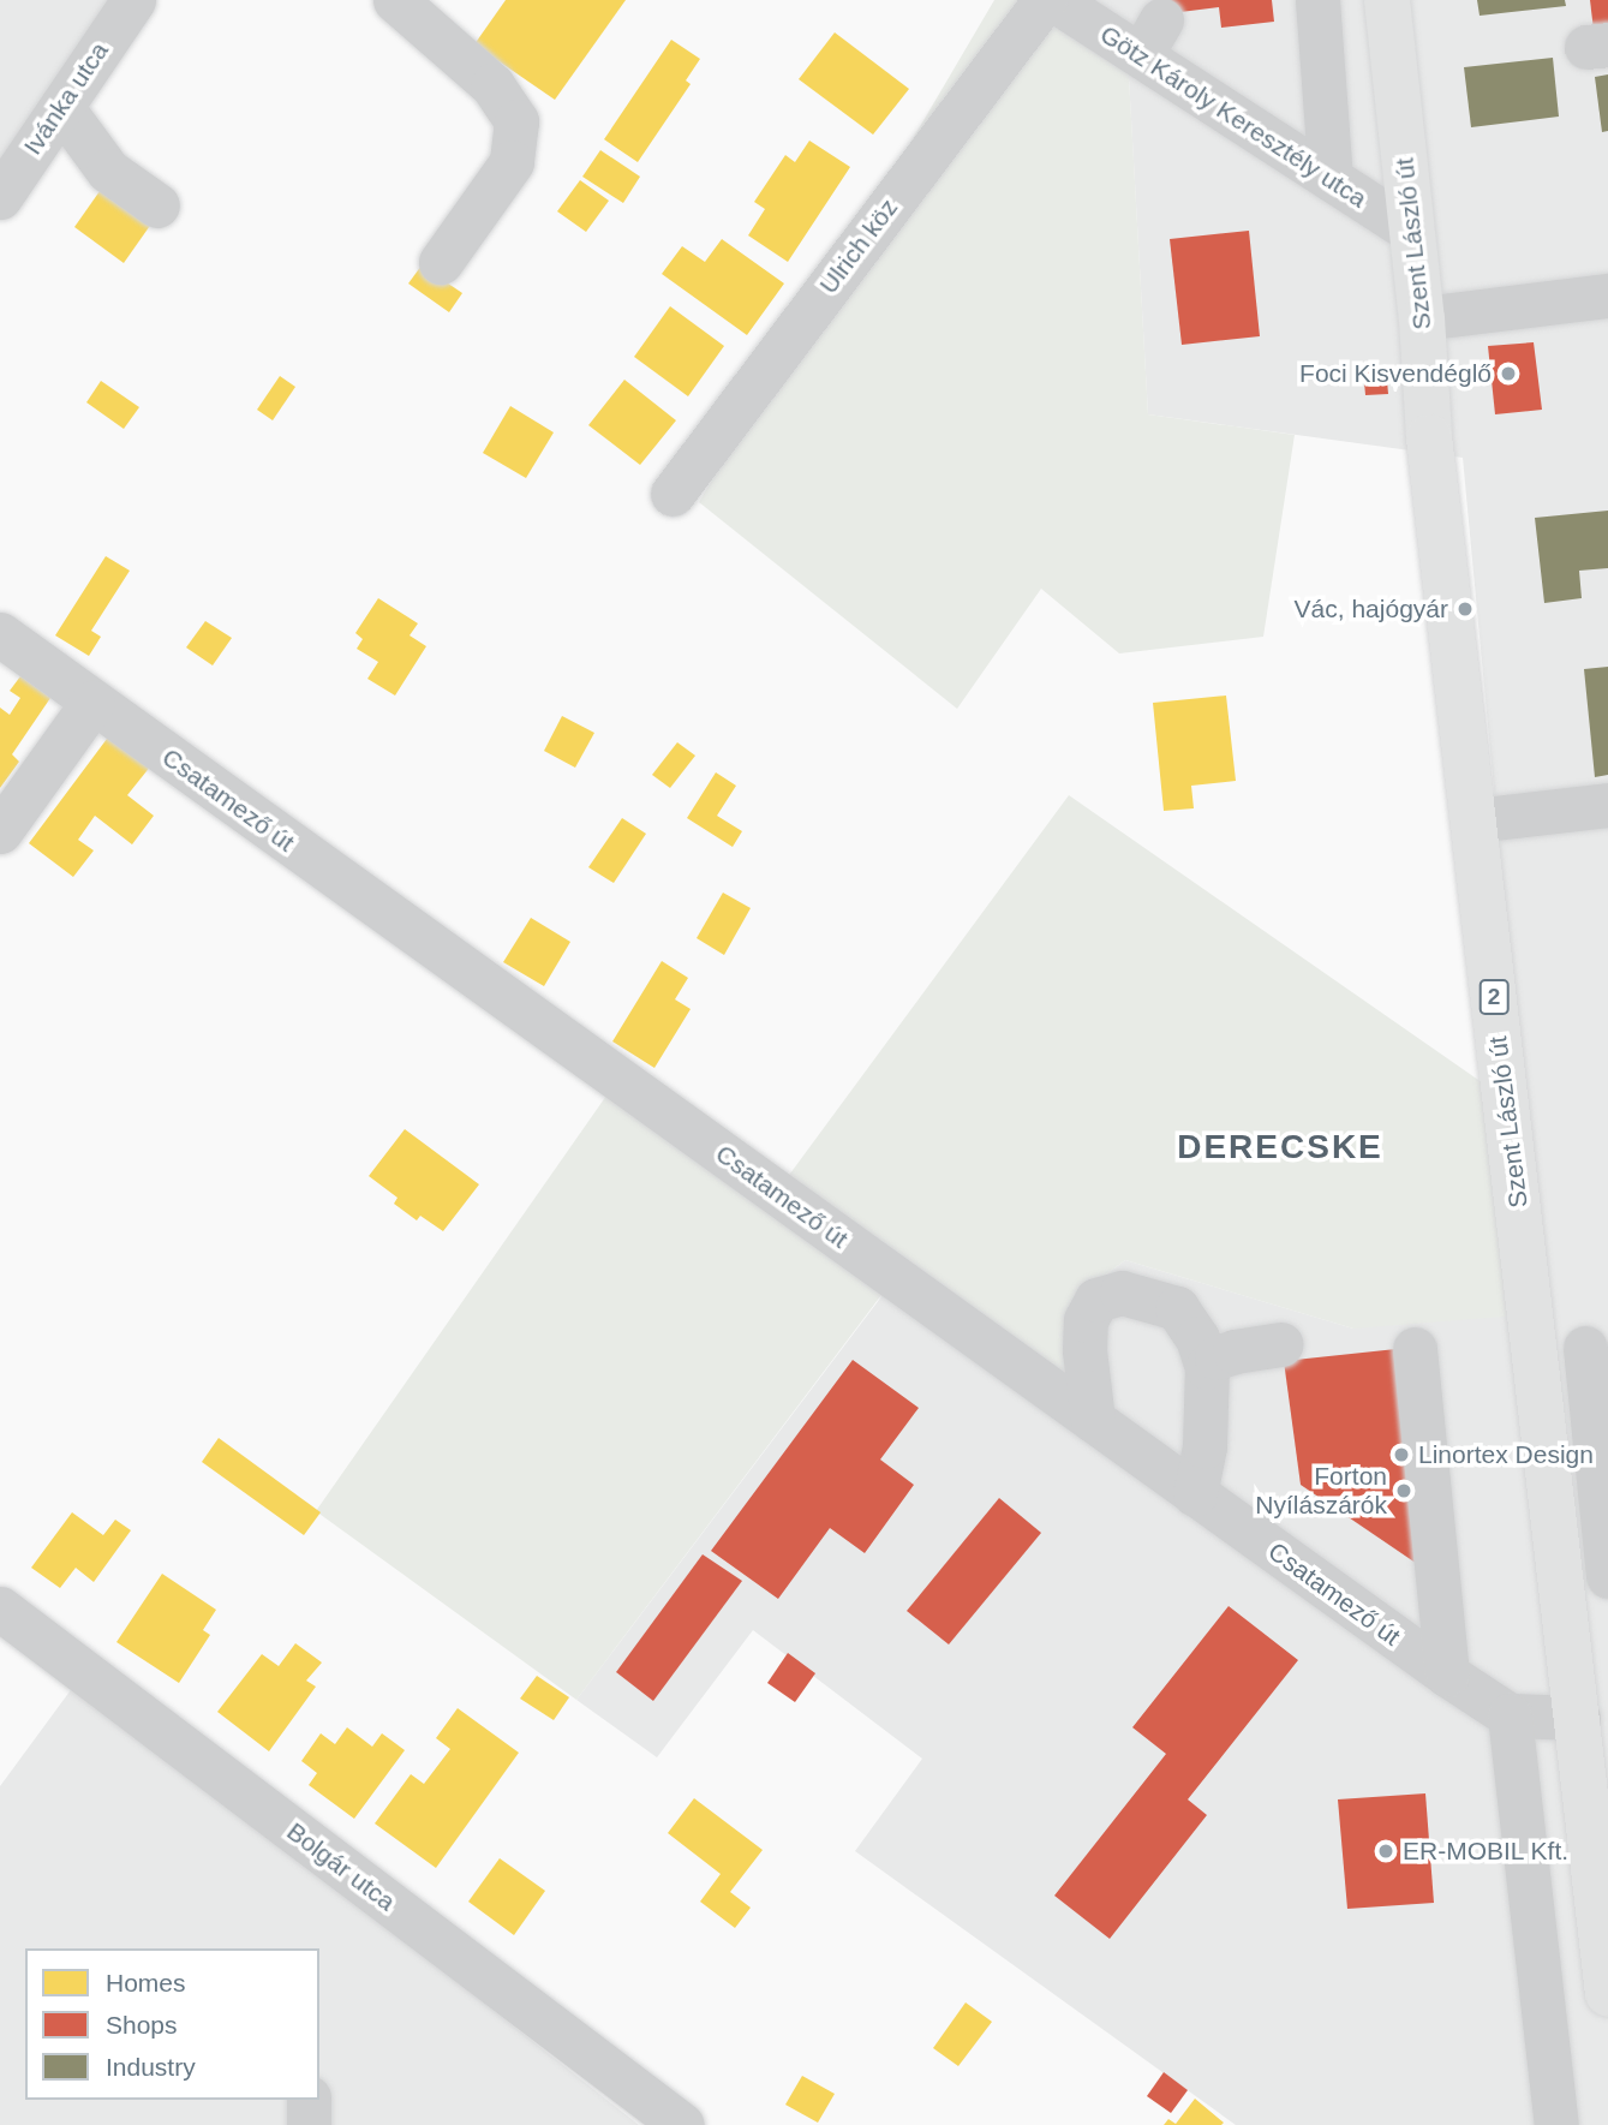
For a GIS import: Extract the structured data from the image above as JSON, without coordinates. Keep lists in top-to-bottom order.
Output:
{
  "streets": {
    "main road": ["Szent László út", "2"],
    "street": [
      "Ivánka utca",
      "Götz Károly Keresztély utca",
      "Ulrich köz",
      "Csatamező út",
      "Bolgár utca"
    ]
  },
  "crossings": [
    ["Götz Károly Keresztély utca", "Szent László út"]
  ],
  "districts": ["DERECSKE"],
  "places": [
    "Foci Kisvendéglő",
    "Vác, hajógyár",
    "Linortex Design",
    "Forton Nyílászárók",
    "ER-MOBIL Kft."
  ],
  "legend": ["Homes", "Shops", "Industry"]
}
